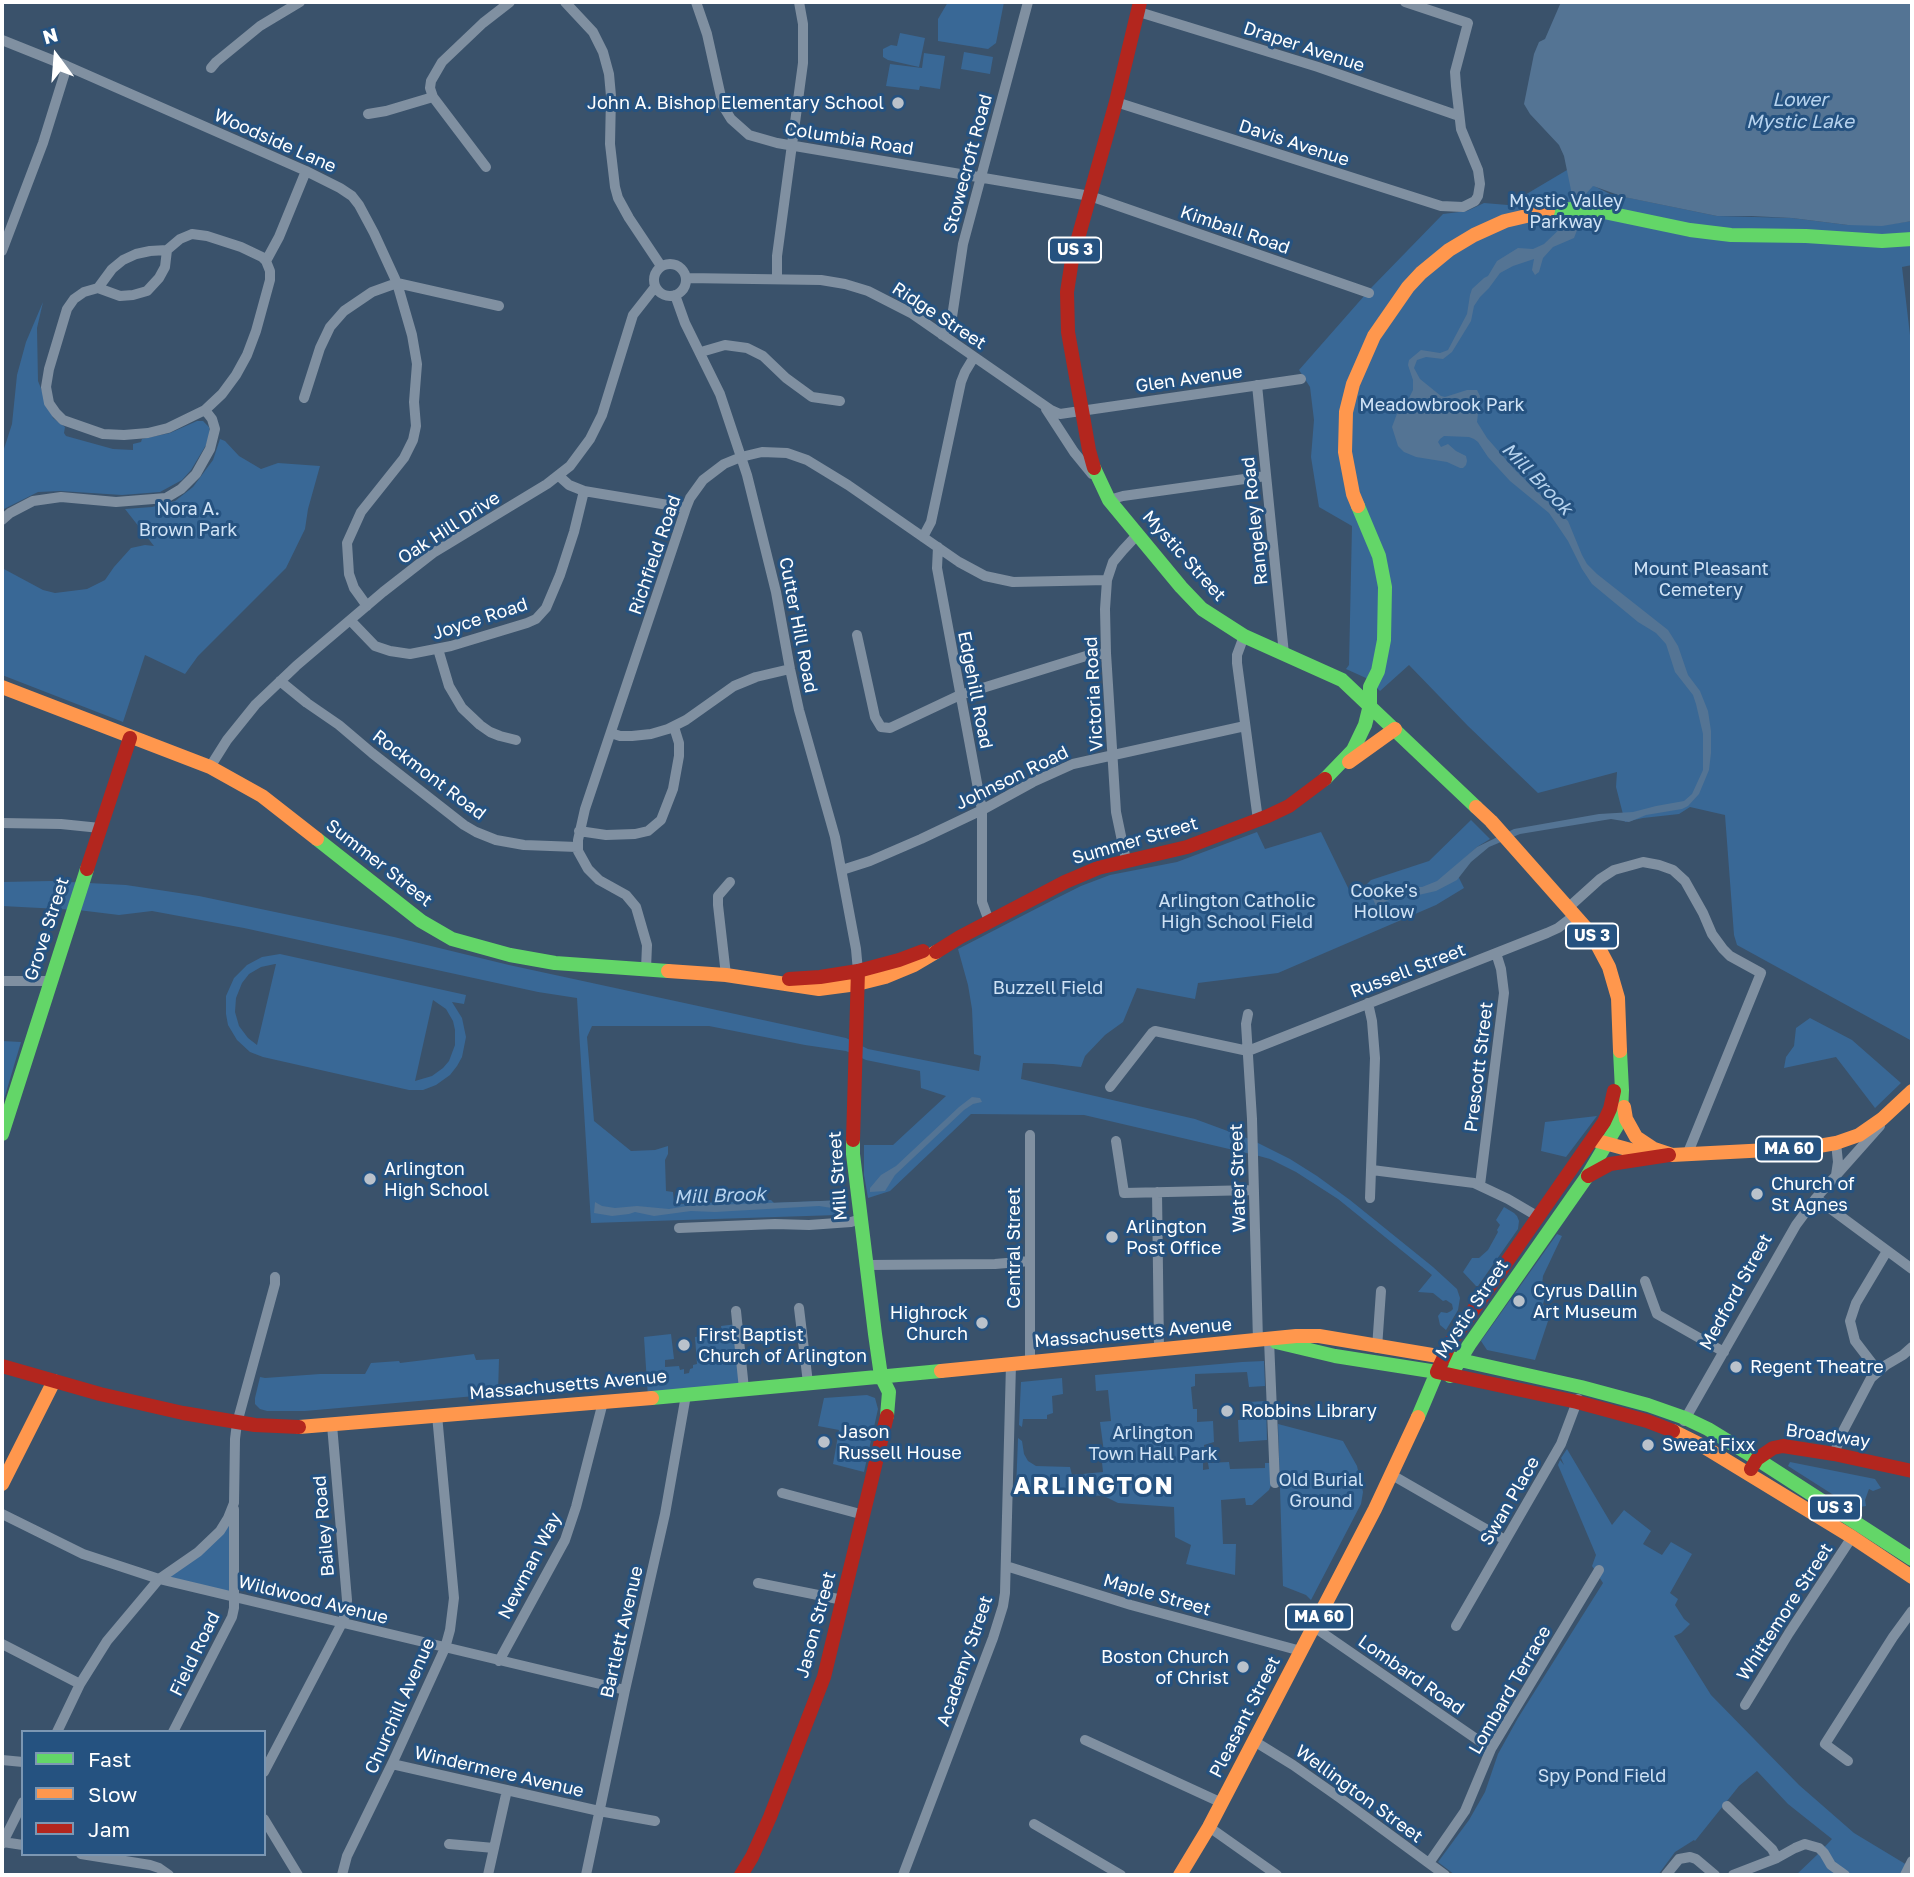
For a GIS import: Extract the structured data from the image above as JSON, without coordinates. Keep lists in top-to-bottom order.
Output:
{
  "streets": {
    "main road": [
      "US 3",
      "Mystic Street",
      "Summer Street",
      "Grove Street",
      "MA 60",
      "Mill Street",
      "Medford Street",
      "Massachusetts Avenue",
      "Broadway",
      "Jason Street",
      "Pleasant Street"
    ],
    "street": [
      "Draper Avenue",
      "Columbia Road",
      "Woodside Lane",
      "Davis Avenue",
      "Stowecroft Road",
      "Kimball Road",
      "Ridge Street",
      "Glen Avenue",
      "Rangeley Road",
      "Oak Hill Drive",
      "Richfield Road",
      "Joyce Road",
      "Cutter Hill Road",
      "Edgehill Road",
      "Victoria Road",
      "Rockmont Road",
      "Johnson Road",
      "Russell Street",
      "Prescott Street",
      "Water Street",
      "Central Street",
      "Swan Place",
      "Bailey Road",
      "Newman Way",
      "Maple Street",
      "Wildwood Avenue",
      "Whittemore Street",
      "Bartlett Avenue",
      "Field Road",
      "Academy Street",
      "Lombard Road",
      "Lombard Terrace",
      "Churchill Avenue",
      "Windermere Avenue",
      "Wellington Street"
    ]
  },
  "crossings": [
    ["Draper Avenue", "Davis Avenue"],
    ["Draper Avenue", "Mystic Street"],
    ["Columbia Road", "Stowecroft Road"],
    ["Columbia Road", "Kimball Road"],
    ["Columbia Road", "Mystic Street"],
    ["Woodside Lane", "Oak Hill Drive"],
    ["Davis Avenue", "Mystic Street"],
    ["Stowecroft Road", "Ridge Street"],
    ["Kimball Road", "Mystic Street"],
    ["Ridge Street", "Glen Avenue"],
    ["Ridge Street", "Oak Hill Drive"],
    ["Ridge Street", "Mystic Street"],
    ["Ridge Street", "Cutter Hill Road"],
    ["Glen Avenue", "Rangeley Road"],
    ["Glen Avenue", "Mystic Street"],
    ["Rangeley Road", "Mystic Street"],
    ["Oak Hill Drive", "Joyce Road"],
    ["Oak Hill Drive", "Cutter Hill Road"],
    ["Oak Hill Drive", "Rockmont Road"],
    ["Oak Hill Drive", "Summer Street"],
    ["Richfield Road", "Cutter Hill Road"],
    ["Richfield Road", "Edgehill Road"],
    ["Richfield Road", "Victoria Road"],
    ["Richfield Road", "Rockmont Road"],
    ["Mystic Street", "Victoria Road"],
    ["Mystic Street", "Summer Street"],
    ["Mystic Street", "Russell Street"],
    ["Mystic Street", "MA 60"],
    ["Mystic Street", "Massachusetts Avenue"],
    ["Mystic Street", "Pleasant Street"],
    ["Cutter Hill Road", "Johnson Road"],
    ["Cutter Hill Road", "Summer Street"],
    ["Cutter Hill Road", "Mill Street"],
    ["Edgehill Road", "Johnson Road"],
    ["Edgehill Road", "Summer Street"],
    ["Victoria Road", "Johnson Road"],
    ["Victoria Road", "Summer Street"],
    ["Summer Street", "Grove Street"],
    ["Summer Street", "Mill Street"],
    ["Russell Street", "Prescott Street"],
    ["Russell Street", "MA 60"],
    ["Russell Street", "Water Street"],
    ["MA 60", "Medford Street"],
    ["Mill Street", "Massachusetts Avenue"],
    ["Mill Street", "Jason Street"],
    ["Water Street", "Massachusetts Avenue"],
    ["Central Street", "Massachusetts Avenue"],
    ["Medford Street", "Massachusetts Avenue"],
    ["Massachusetts Avenue", "Broadway"],
    ["Massachusetts Avenue", "Swan Place"],
    ["Massachusetts Avenue", "Bailey Road"],
    ["Massachusetts Avenue", "Newman Way"],
    ["Massachusetts Avenue", "Whittemore Street"],
    ["Massachusetts Avenue", "Jason Street"],
    ["Massachusetts Avenue", "Bartlett Avenue"],
    ["Massachusetts Avenue", "Field Road"],
    ["Massachusetts Avenue", "Academy Street"],
    ["Massachusetts Avenue", "Churchill Avenue"],
    ["Massachusetts Avenue", "Pleasant Street"],
    ["Bailey Road", "Wildwood Avenue"],
    ["Newman Way", "Wildwood Avenue"],
    ["Maple Street", "Academy Street"],
    ["Maple Street", "Pleasant Street"],
    ["Wildwood Avenue", "Bartlett Avenue"],
    ["Wildwood Avenue", "Field Road"],
    ["Wildwood Avenue", "Churchill Avenue"],
    ["Bartlett Avenue", "Windermere Avenue"],
    ["Lombard Road", "Lombard Terrace"],
    ["Lombard Road", "Pleasant Street"],
    ["Lombard Terrace", "Wellington Street"],
    ["Churchill Avenue", "Windermere Avenue"],
    ["Pleasant Street", "Wellington Street"]
  ],
  "districts": ["ARLINGTON"],
  "water": ["Lower Mystic Lake", "Mill Brook"],
  "parks": [
    "Mystic Valley Parkway",
    "Meadowbrook Park",
    "Nora A. Brown Park",
    "Mount Pleasant Cemetery",
    "Cooke's Hollow",
    "Arlington Catholic High School Field",
    "Buzzell Field",
    "Arlington Town Hall Park",
    "Old Burial Ground",
    "Spy Pond Field"
  ],
  "places": [
    "John A. Bishop Elementary School",
    "Arlington High School",
    "Church of St Agnes",
    "Arlington Post Office",
    "Cyrus Dallin Art Museum",
    "Highrock Church",
    "First Baptist Church of Arlington",
    "Regent Theatre",
    "Robbins Library",
    "Jason Russell House",
    "Sweat Fixx",
    "Boston Church of Christ"
  ],
  "legend": ["Fast", "Slow", "Jam"],
  "north": "top"
}
